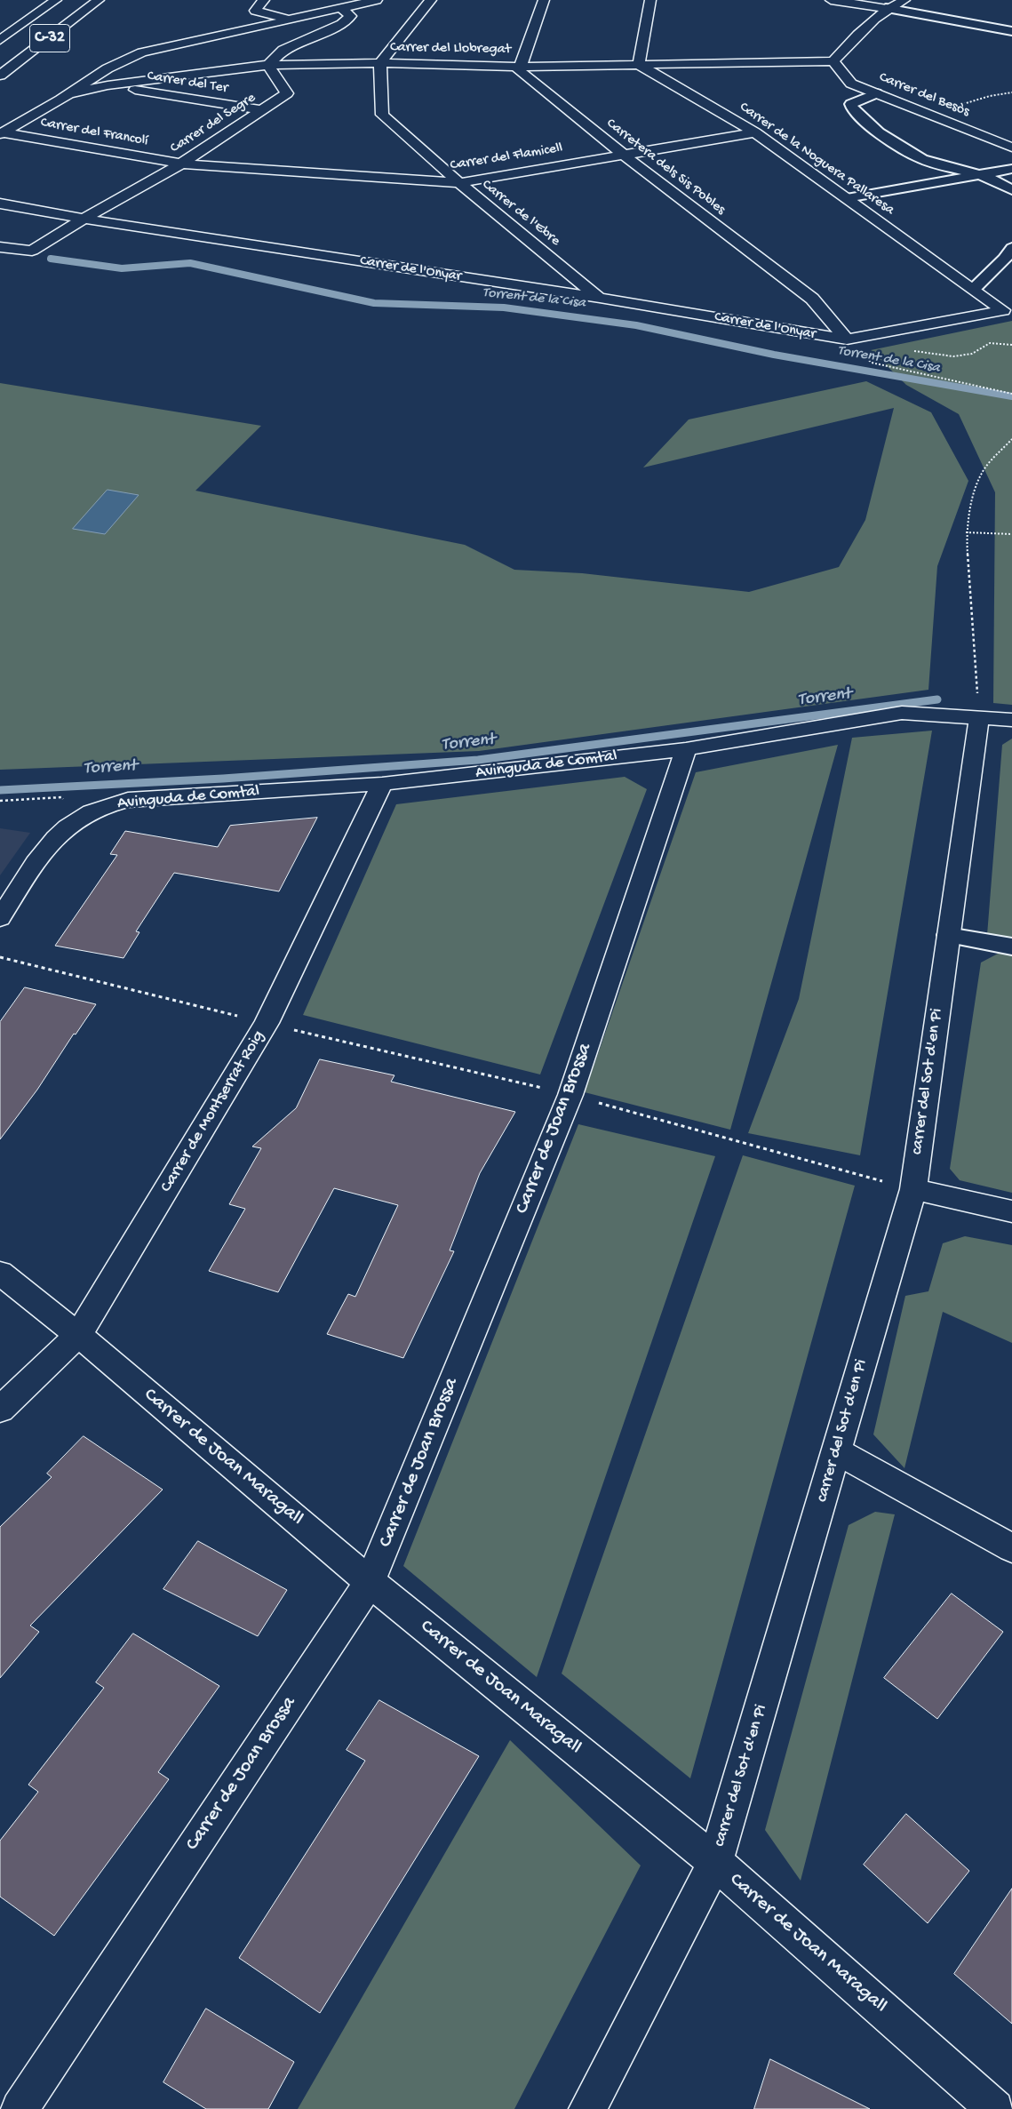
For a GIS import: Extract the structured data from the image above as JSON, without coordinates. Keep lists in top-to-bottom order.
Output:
{
  "streets": {
    "main road": [
      "C-32",
      "Carrer del Llobregat",
      "Carrer del Ter",
      "Carrer del Besòs",
      "Carrer del Segre",
      "Carrer del Francolí",
      "Carrer del Flamicell",
      "Carrer de la Noguera Pallaresa",
      "Carretera dels Sis Pobles",
      "Carrer de l'Ebre",
      "Carrer de l'Onyar",
      "Avinguda de Comtal",
      "carrer del Sot d'en Pi",
      "Carrer de Montserrat Roig",
      "Carrer de Joan Brossa",
      "Carrer de Joan Maragall"
    ]
  },
  "crossings": [
    ["Carrer del Llobregat", "Carrer del Ter"],
    ["Carrer del Llobregat", "Carrer del Besòs"],
    ["Carrer del Llobregat", "Carrer del Segre"],
    ["Carrer del Llobregat", "Carrer de la Noguera Pallaresa"],
    ["Carrer del Llobregat", "Carretera dels Sis Pobles"],
    ["Carrer del Llobregat", "Carrer de l'Ebre"],
    ["Carrer del Ter", "Carrer del Segre"],
    ["Carrer del Segre", "Carrer del Francolí"],
    ["Carrer del Segre", "Carrer del Flamicell"],
    ["Carrer del Segre", "Carrer de l'Onyar"],
    ["Carrer del Francolí", "Carrer del Flamicell"],
    ["Carrer del Flamicell", "Carrer de la Noguera Pallaresa"],
    ["Carrer del Flamicell", "Carretera dels Sis Pobles"],
    ["Carrer del Flamicell", "Carrer de l'Ebre"],
    ["Carrer de la Noguera Pallaresa", "Carrer de l'Onyar"],
    ["Carretera dels Sis Pobles", "Carrer de l'Onyar"],
    ["Carrer de l'Ebre", "Carrer de l'Onyar"],
    ["Avinguda de Comtal", "carrer del Sot d'en Pi"],
    ["Avinguda de Comtal", "Carrer de Montserrat Roig"],
    ["Avinguda de Comtal", "Carrer de Joan Brossa"],
    ["carrer del Sot d'en Pi", "Carrer de Joan Maragall"],
    ["Carrer de Montserrat Roig", "Carrer de Joan Maragall"],
    ["Carrer de Joan Brossa", "Carrer de Joan Maragall"]
  ],
  "water": ["Torrent de la Cisa", "Torrent"]
}
